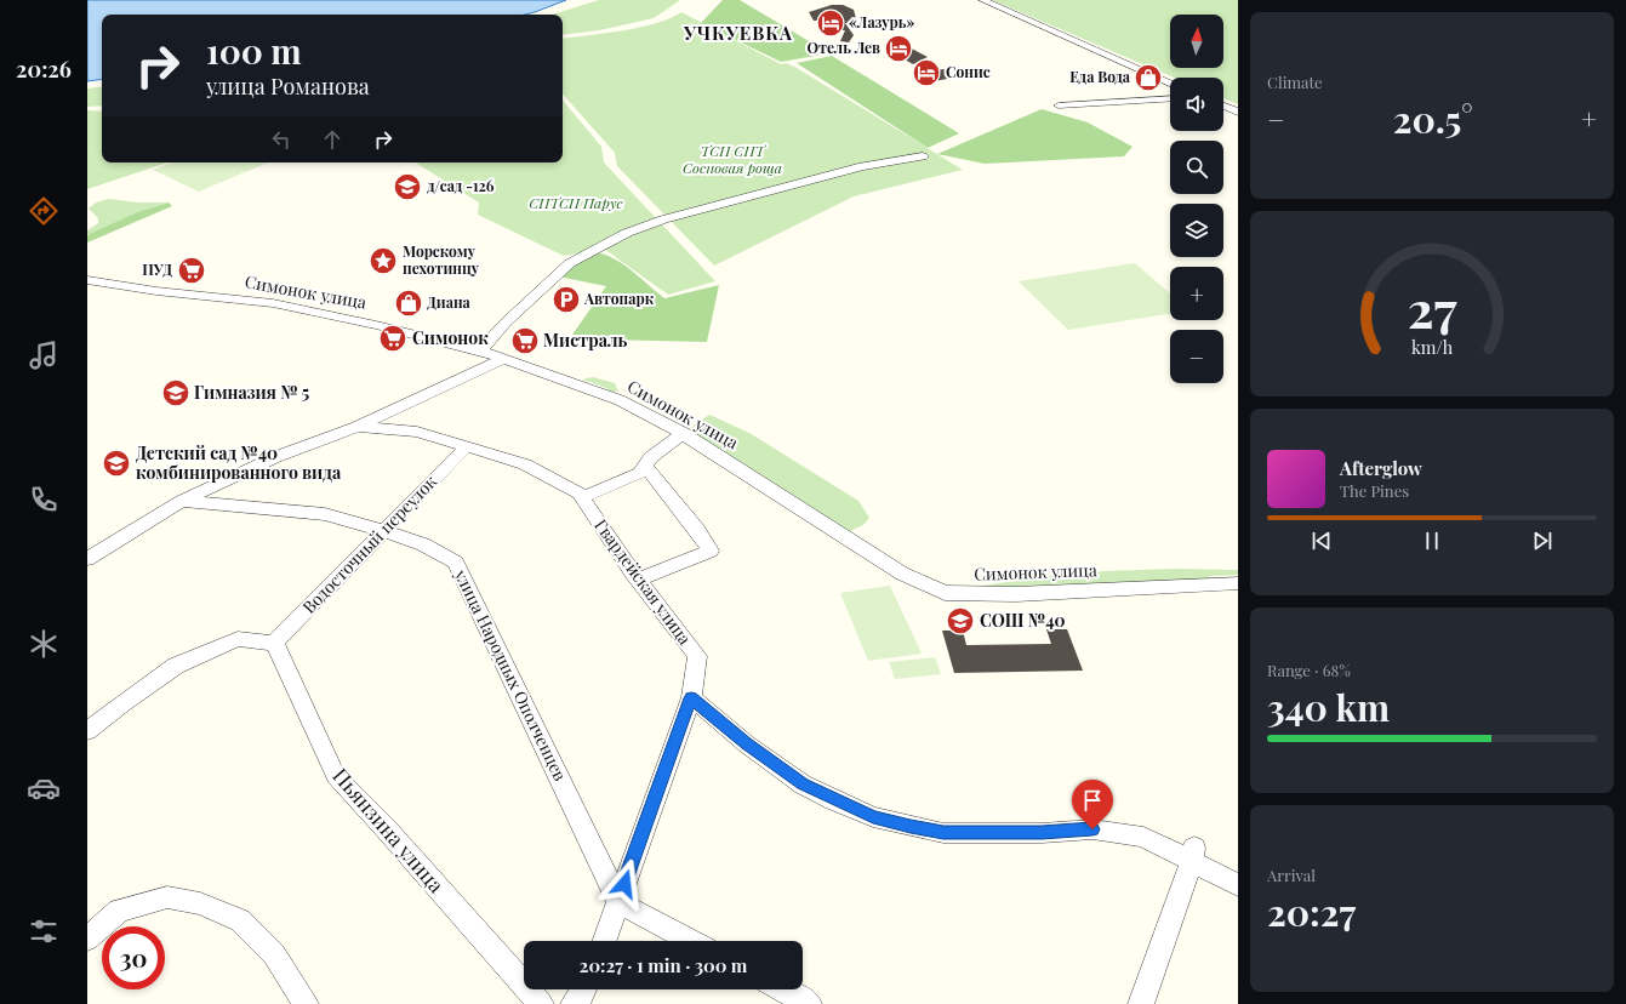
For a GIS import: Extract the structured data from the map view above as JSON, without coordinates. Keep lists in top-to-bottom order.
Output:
{
  "streets": {
    "street": [
      "Симонок улица",
      "Водосточный переулок",
      "Гвардейская улица",
      "улица Народных Ополченцев",
      "Пьянзина улица"
    ]
  },
  "crossings": [
    ["Водосточный переулок", "Гвардейская улица"],
    ["Водосточный переулок", "улица Народных Ополченцев"],
    ["Водосточный переулок", "Пьянзина улица"],
    ["Гвардейская улица", "улица Народных Ополченцев"]
  ],
  "districts": ["УЧКУЕВКА"],
  "parks": ["ТСН СНТ Сосновая роща", "СНТСН Парус"],
  "places": {
    "hotel": ["«Лазурь»", "Отель Лев", "Сонис"],
    "shop": ["Еда Вода", "Диана"],
    "school or university": [
      "д/сад -126",
      "Гимназия № 5",
      "Детский сад №40 комбинированного вида",
      "СОШ №40"
    ],
    "place": ["Морскому пехотинцу"],
    "supermarket": ["ПУД", "Симонок", "Мистраль"],
    "parking": ["Автопарк"]
  },
  "north": "top",
  "page": {
    "tabs": "20:26",
    "tile": [
      "Climate",
      ["Range · 68%", "340 km"],
      ["Arrival", "20:27"]
    ],
    "map_buttons": ["+", "−"],
    "turn": ["100 m", "улица Романова"],
    "heat": ["−", "20.5°", "+"],
    "song": ["Afterglow", "The Pines"],
    "limit": "30",
    "trip": "20:27 · 1 min · 300 m",
    "gauge": ["27", "km/h"]
  }
}
